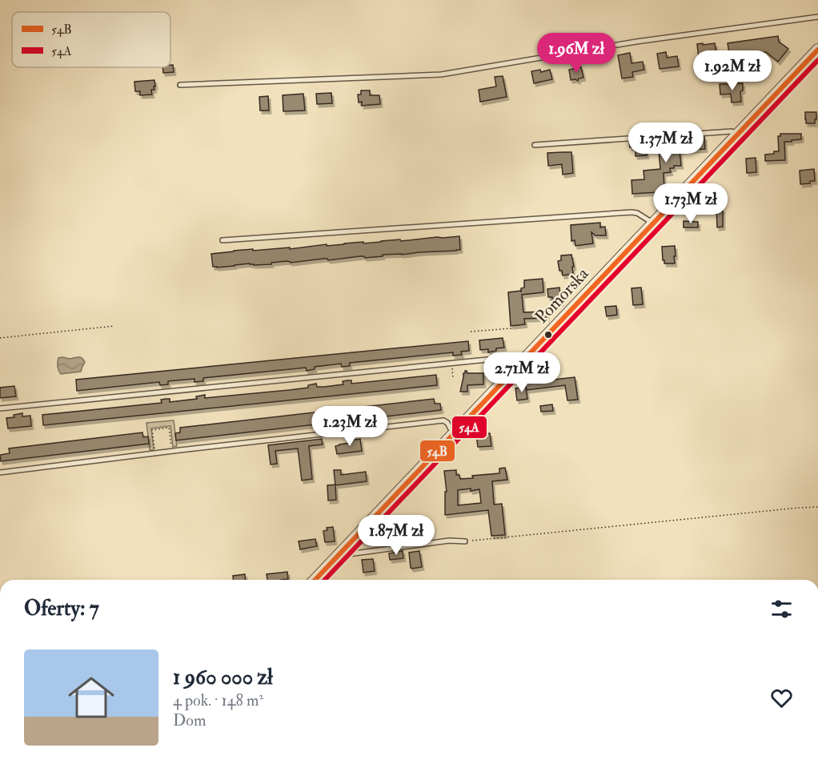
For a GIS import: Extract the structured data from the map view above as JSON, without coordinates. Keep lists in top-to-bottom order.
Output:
{
  "streets": {
    "street": ["Pomorska"]
  },
  "lines": ["transit line 54B", "transit line 54A"],
  "legend": ["54B", "54A"],
  "page": {
    "price": [
      "1.96M zł",
      "1.92M zł",
      "1.37M zł",
      "1.73M zł",
      "2.71M zł",
      "1.23M zł",
      "1.87M zł"
    ],
    "heading": "Oferty: 7",
    "list": [
      {
        "name": "1 960 000 zł",
        "note": "4 pok. · 148 m² · Dom"
      }
    ]
  }
}
